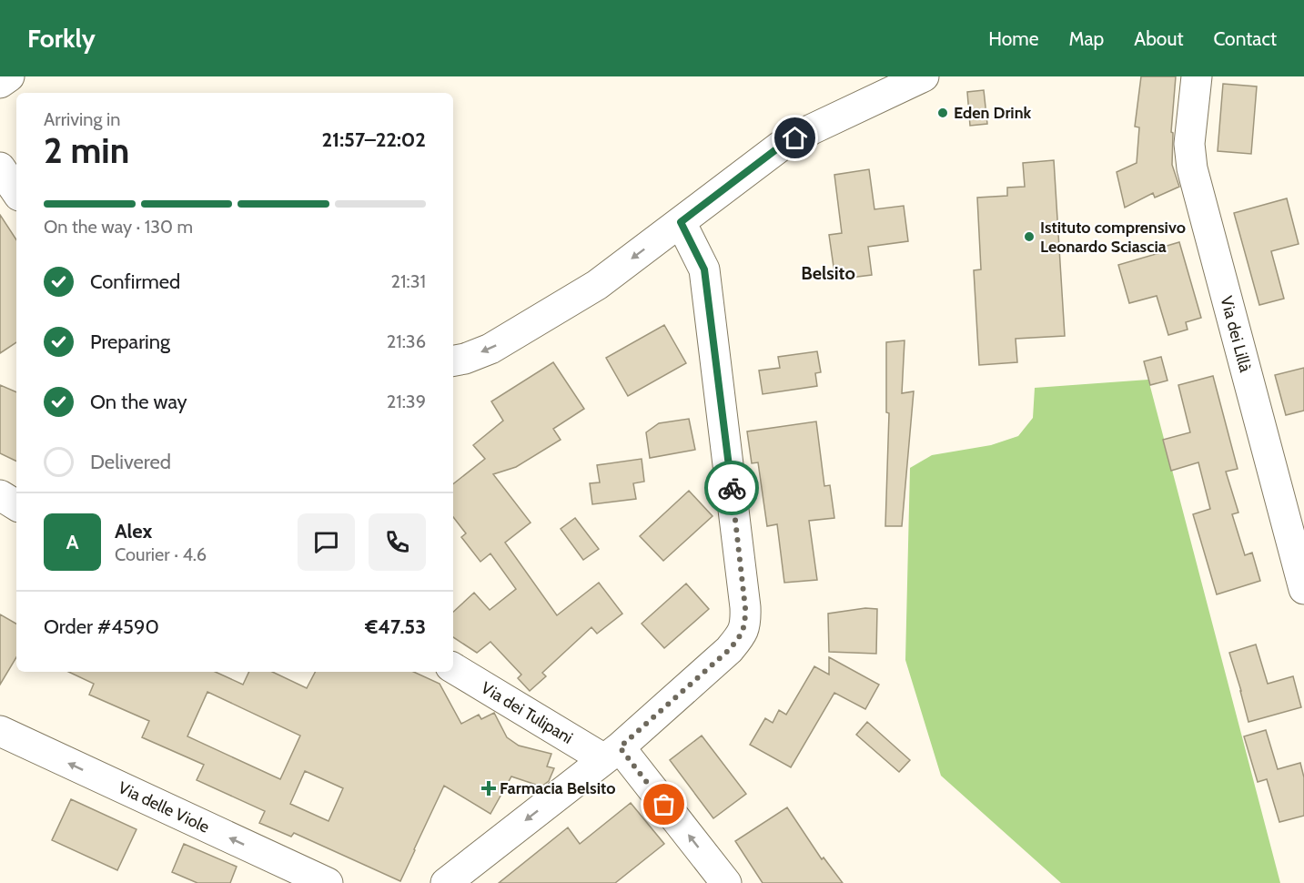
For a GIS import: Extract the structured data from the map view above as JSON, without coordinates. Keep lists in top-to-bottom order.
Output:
{
  "streets": {
    "street": ["Via dei Lillà", "Via dei Tulipani", "Via delle Viole"]
  },
  "one_way": ["Via dei Tulipani", "Via delle Viole"],
  "districts": ["Belsito"],
  "places": {
    "other": ["Eden Drink", "Istituto comprensivo Leonardo Sciascia"],
    "health": ["Farmacia Belsito"]
  },
  "page": {
    "header": "Forkly",
    "nav": [
      "Home",
      "Map",
      "About",
      "Contact"
    ],
    "heading": ["2 min", "Arriving in", "21:57–22:02"],
    "panel": [
      "Alex",
      "Courier · 4.6",
      "Order #4590",
      "€47.53"
    ],
    "bar": "On the way · 130 m",
    "list": [
      ["Confirmed", "21:31"],
      ["Preparing", "21:36"],
      ["On the way", "21:39"],
      "Delivered"
    ],
    "round": "A"
  }
}
